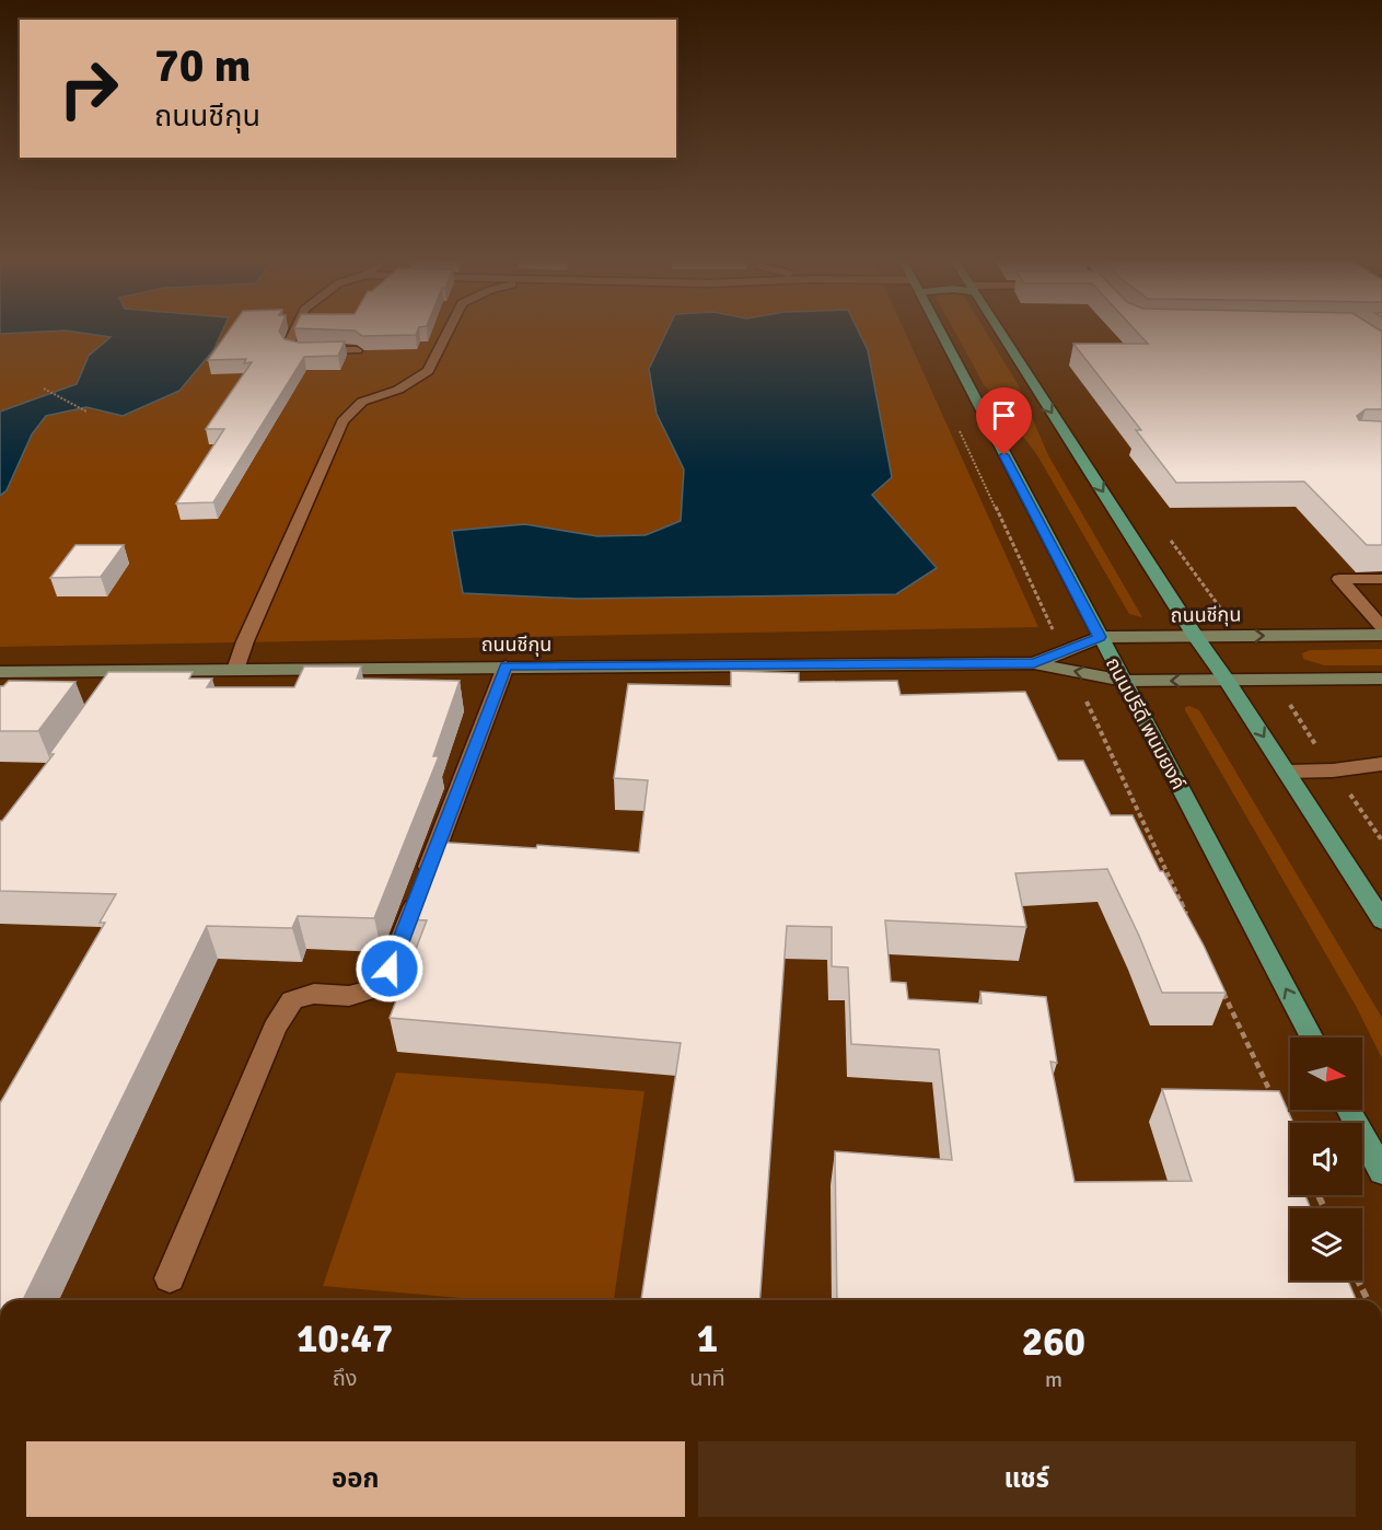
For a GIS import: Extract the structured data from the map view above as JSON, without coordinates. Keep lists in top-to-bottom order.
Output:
{
  "streets": {
    "main road": ["ถนนชีกุน", "ถนนปรีดี พนมยงค์"]
  },
  "crossings": [
    ["ถนนชีกุน", "ถนนปรีดี พนมยงค์"]
  ],
  "north": "right",
  "page": {
    "turn": ["70 m", "ถนนชีกุน"],
    "eta": [
      "10:47",
      "ถึง",
      "1",
      "นาที",
      "260",
      "m"
    ],
    "buttons": ["ออก", "แชร์"]
  }
}
